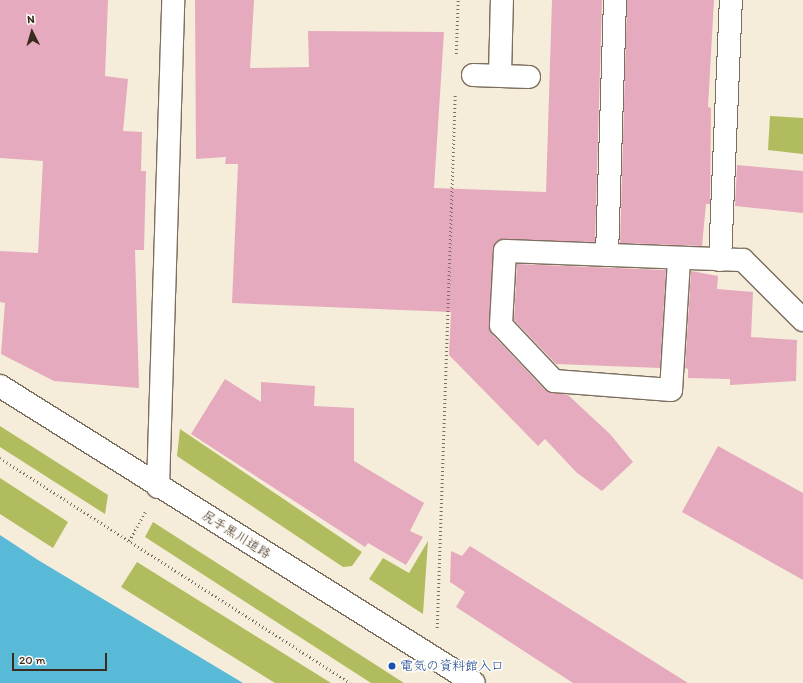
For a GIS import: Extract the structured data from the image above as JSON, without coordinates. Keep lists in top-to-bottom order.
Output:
{
  "streets": {
    "street": ["尻手黒川道路"]
  },
  "places": ["電気の資料館入口"],
  "scale_bar": "20 m",
  "north": "top"
}
